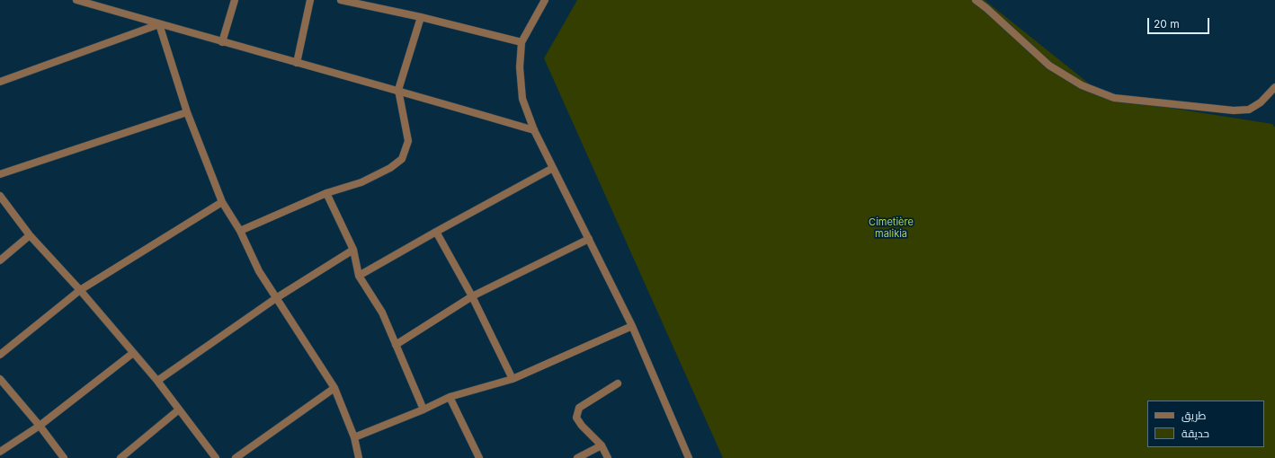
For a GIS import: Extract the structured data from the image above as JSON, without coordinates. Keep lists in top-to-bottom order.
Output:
{
  "parks": ["Cimetière malikia"],
  "legend": ["طريق", "حديقة"],
  "scale_bar": "20 m"
}
